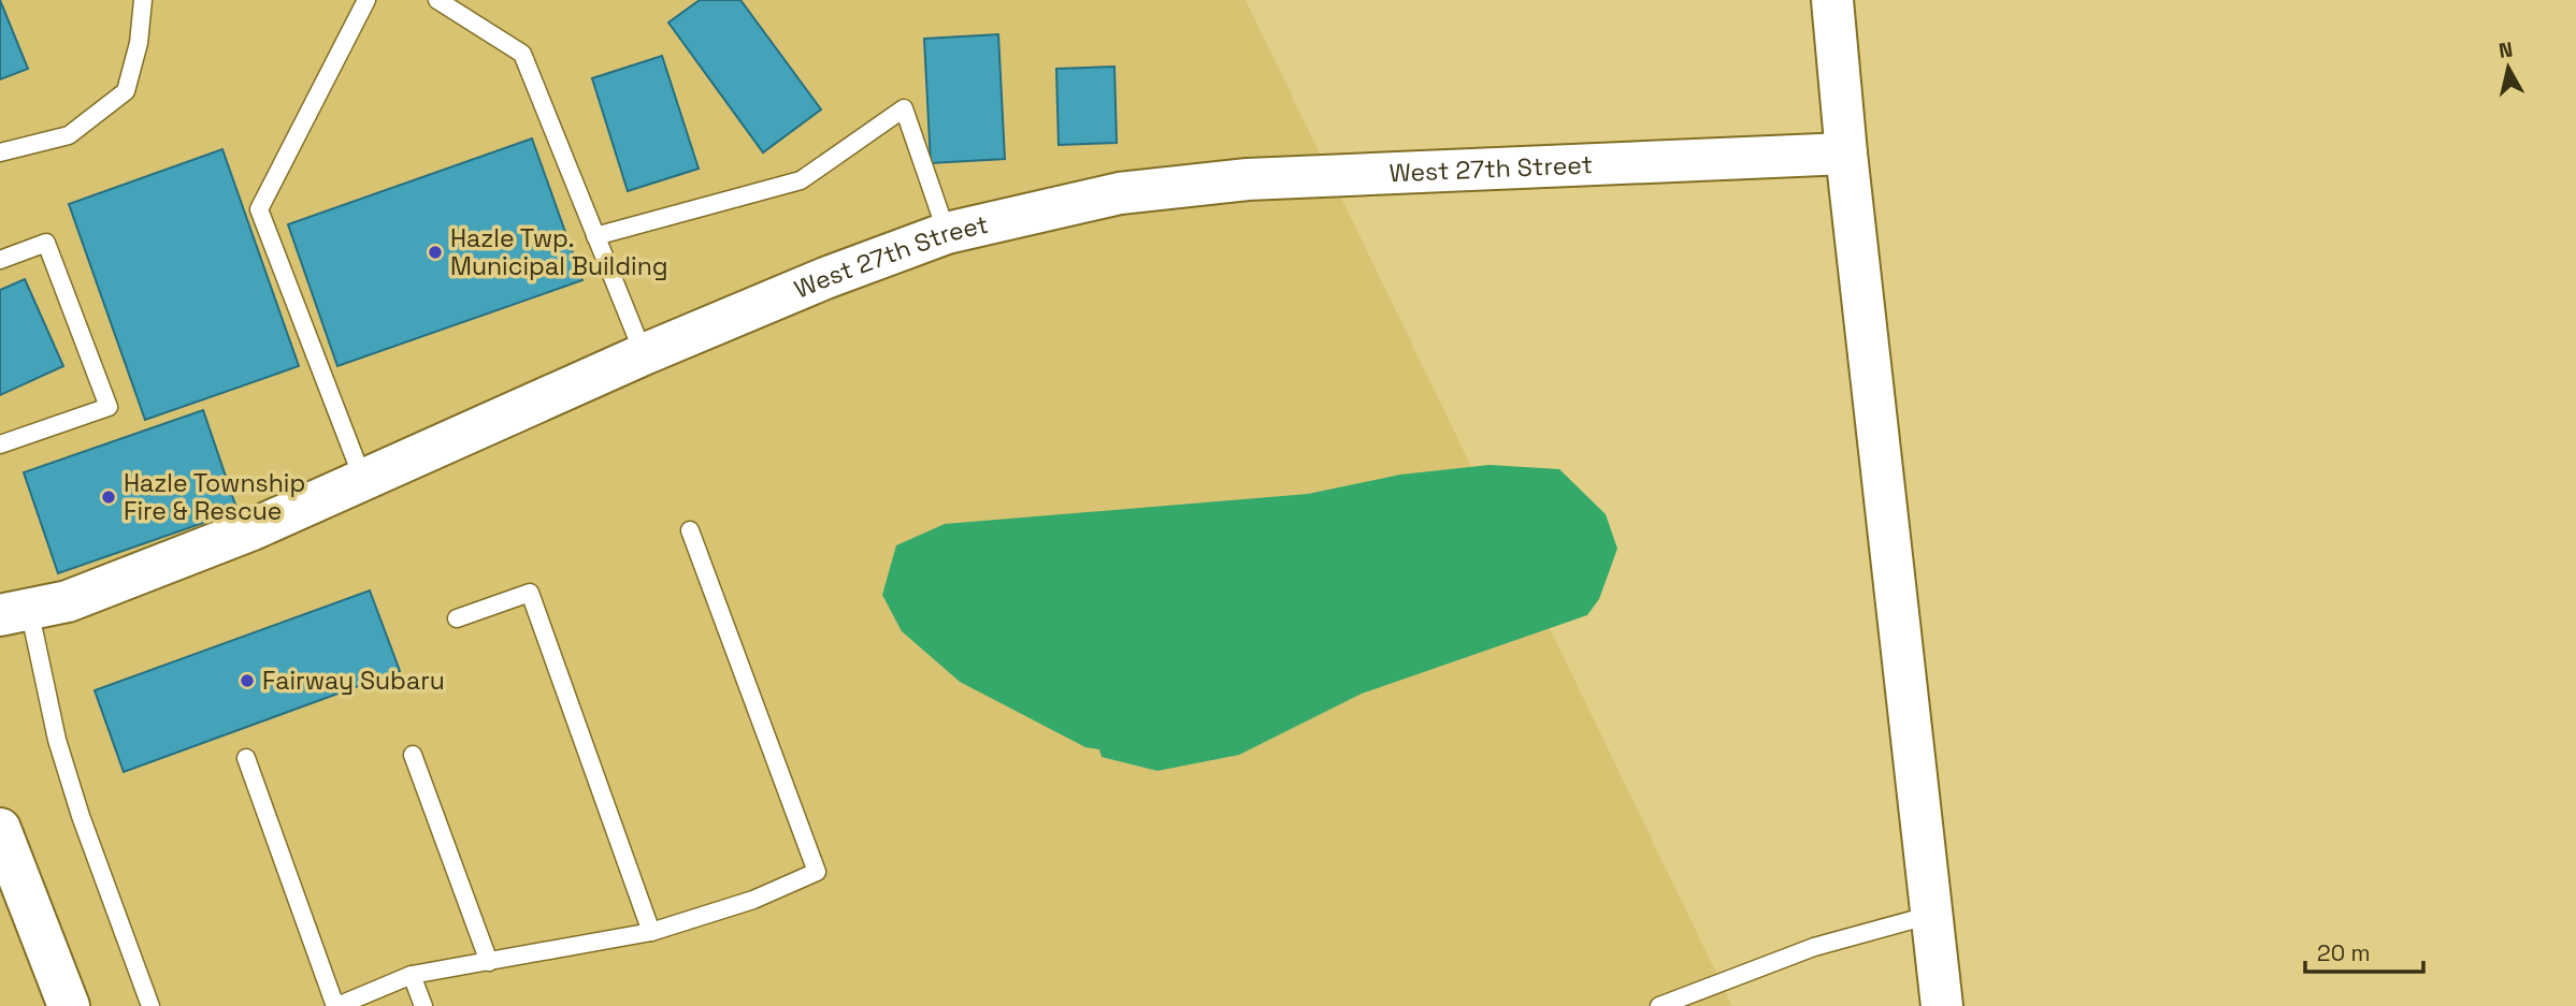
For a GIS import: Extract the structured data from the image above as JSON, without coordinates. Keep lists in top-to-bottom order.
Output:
{
  "streets": {
    "street": ["West 27th Street"]
  },
  "places": ["Hazle Twp. Municipal Building", "Hazle Township Fire & Rescue", "Fairway Subaru"],
  "scale_bar": "20 m",
  "north": "top"
}
